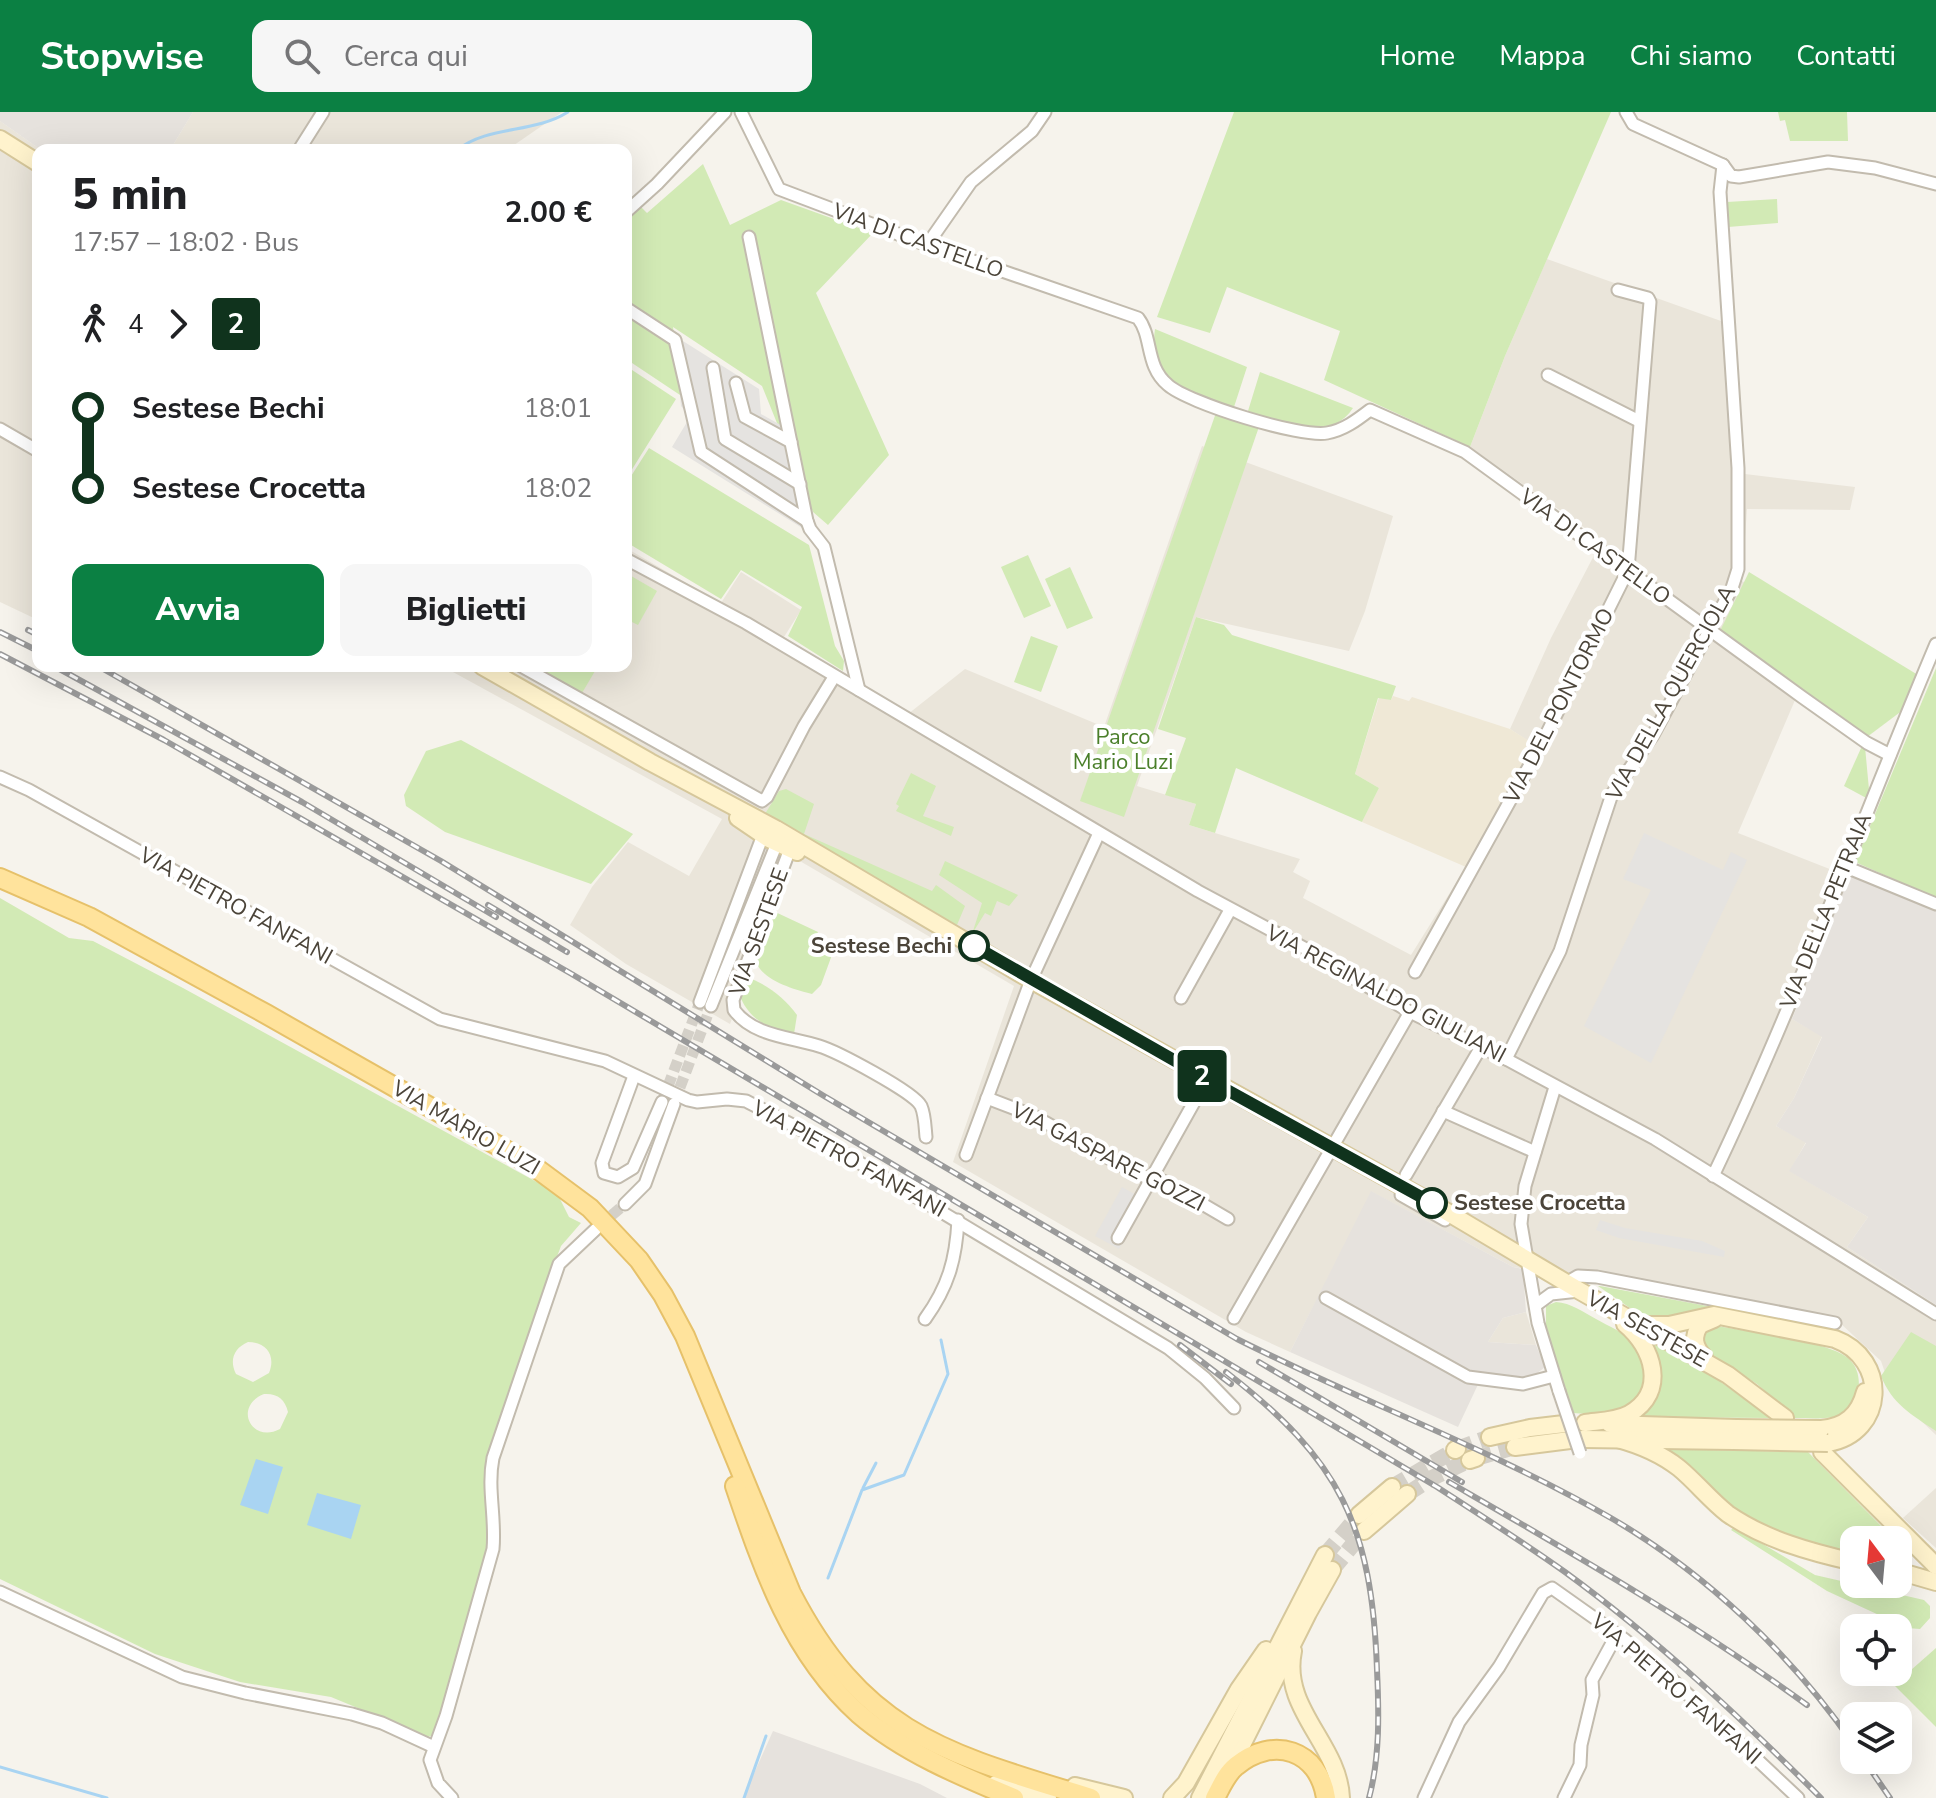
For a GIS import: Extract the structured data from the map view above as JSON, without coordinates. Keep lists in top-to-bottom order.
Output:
{
  "streets": {
    "main road": ["VIA SESTESE", "VIA MARIO LUZI"],
    "street": [
      "VIA DI CASTELLO",
      "VIA DELLA QUERCIOLA",
      "VIA DEL PONTORMO",
      "VIA PIETRO FANFANI",
      "VIA DELLA PETRAIA",
      "VIA REGINALDO GIULIANI",
      "VIA GASPARE GOZZI"
    ]
  },
  "crossings": [
    ["VIA DI CASTELLO", "VIA DELLA QUERCIOLA"],
    ["VIA DI CASTELLO", "VIA DEL PONTORMO"],
    ["VIA DI CASTELLO", "VIA DELLA PETRAIA"],
    ["VIA DELLA QUERCIOLA", "VIA REGINALDO GIULIANI"],
    ["VIA DELLA PETRAIA", "VIA REGINALDO GIULIANI"]
  ],
  "parks": ["Parco Mario Luzi"],
  "places": ["Sestese Bechi", "Sestese Crocetta"],
  "lines": ["bus line 2"],
  "north": "top",
  "page": {
    "header": "Stopwise",
    "search": "Cerca qui",
    "nav": [
      "Home",
      "Mappa",
      "Chi siamo",
      "Contatti"
    ],
    "on_map": "2",
    "heading": ["5 min", "17:57 – 18:02 · Bus", "2.00 €"],
    "legs": ["4", "2"],
    "list": [
      {
        "name": "Sestese Bechi",
        "value": "18:01"
      },
      {
        "name": "Sestese Crocetta",
        "value": "18:02"
      }
    ],
    "buttons": ["Avvia", "Biglietti"]
  }
}
